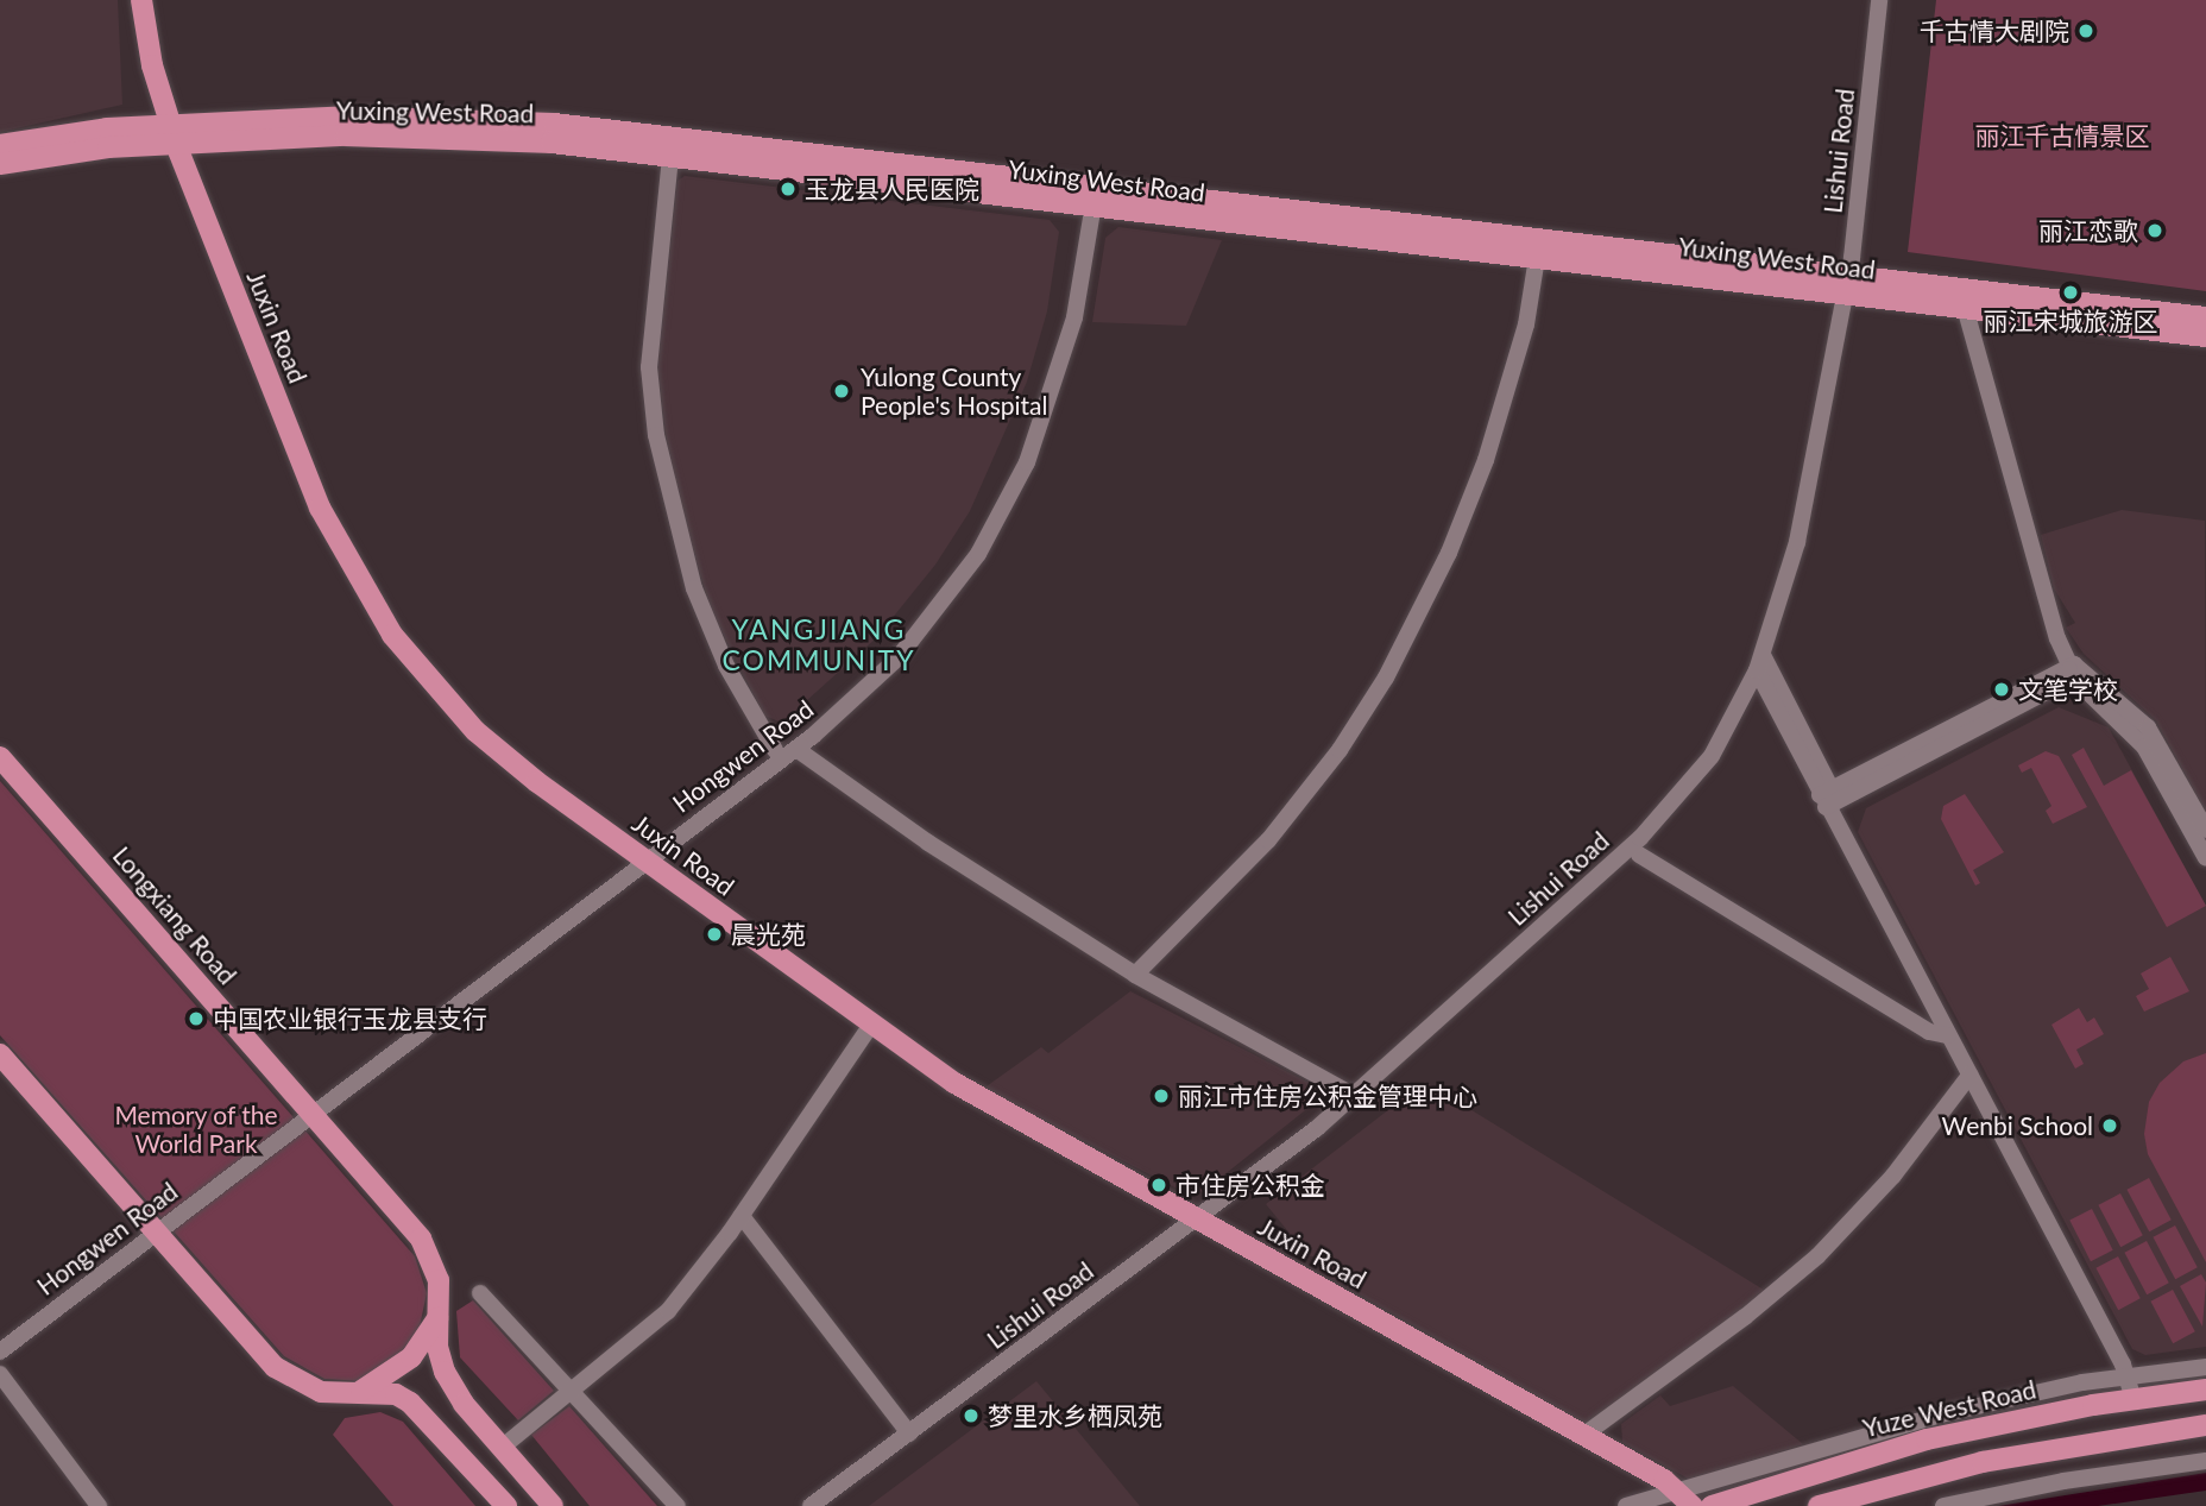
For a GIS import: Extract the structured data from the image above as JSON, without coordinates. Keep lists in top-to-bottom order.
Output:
{
  "streets": {
    "main road": [
      "Yuxing West Road",
      "Juxin Road",
      "Longxiang Road",
      "Yuze West Road"
    ],
    "street": ["Lishui Road", "Hongwen Road"]
  },
  "crossings": [
    ["Yuxing West Road", "Lishui Road"],
    ["Yuxing West Road", "Juxin Road"],
    ["Yuxing West Road", "Hongwen Road"],
    ["Lishui Road", "Juxin Road"],
    ["Juxin Road", "Hongwen Road"],
    ["Hongwen Road", "Longxiang Road"]
  ],
  "districts": ["YANGJIANG COMMUNITY"],
  "parks": ["丽江千古情景区", "Memory of the World Park"],
  "places": [
    "千古情大剧院",
    "玉龙县人民医院",
    "丽江恋歌",
    "丽江宋城旅游区",
    "Yulong County People's Hospital",
    "文笔学校",
    "晨光苑",
    "中国农业银行玉龙县支行",
    "丽江市住房公积金管理中心",
    "Wenbi School",
    "市住房公积金",
    "梦里水乡栖凤苑"
  ]
}
